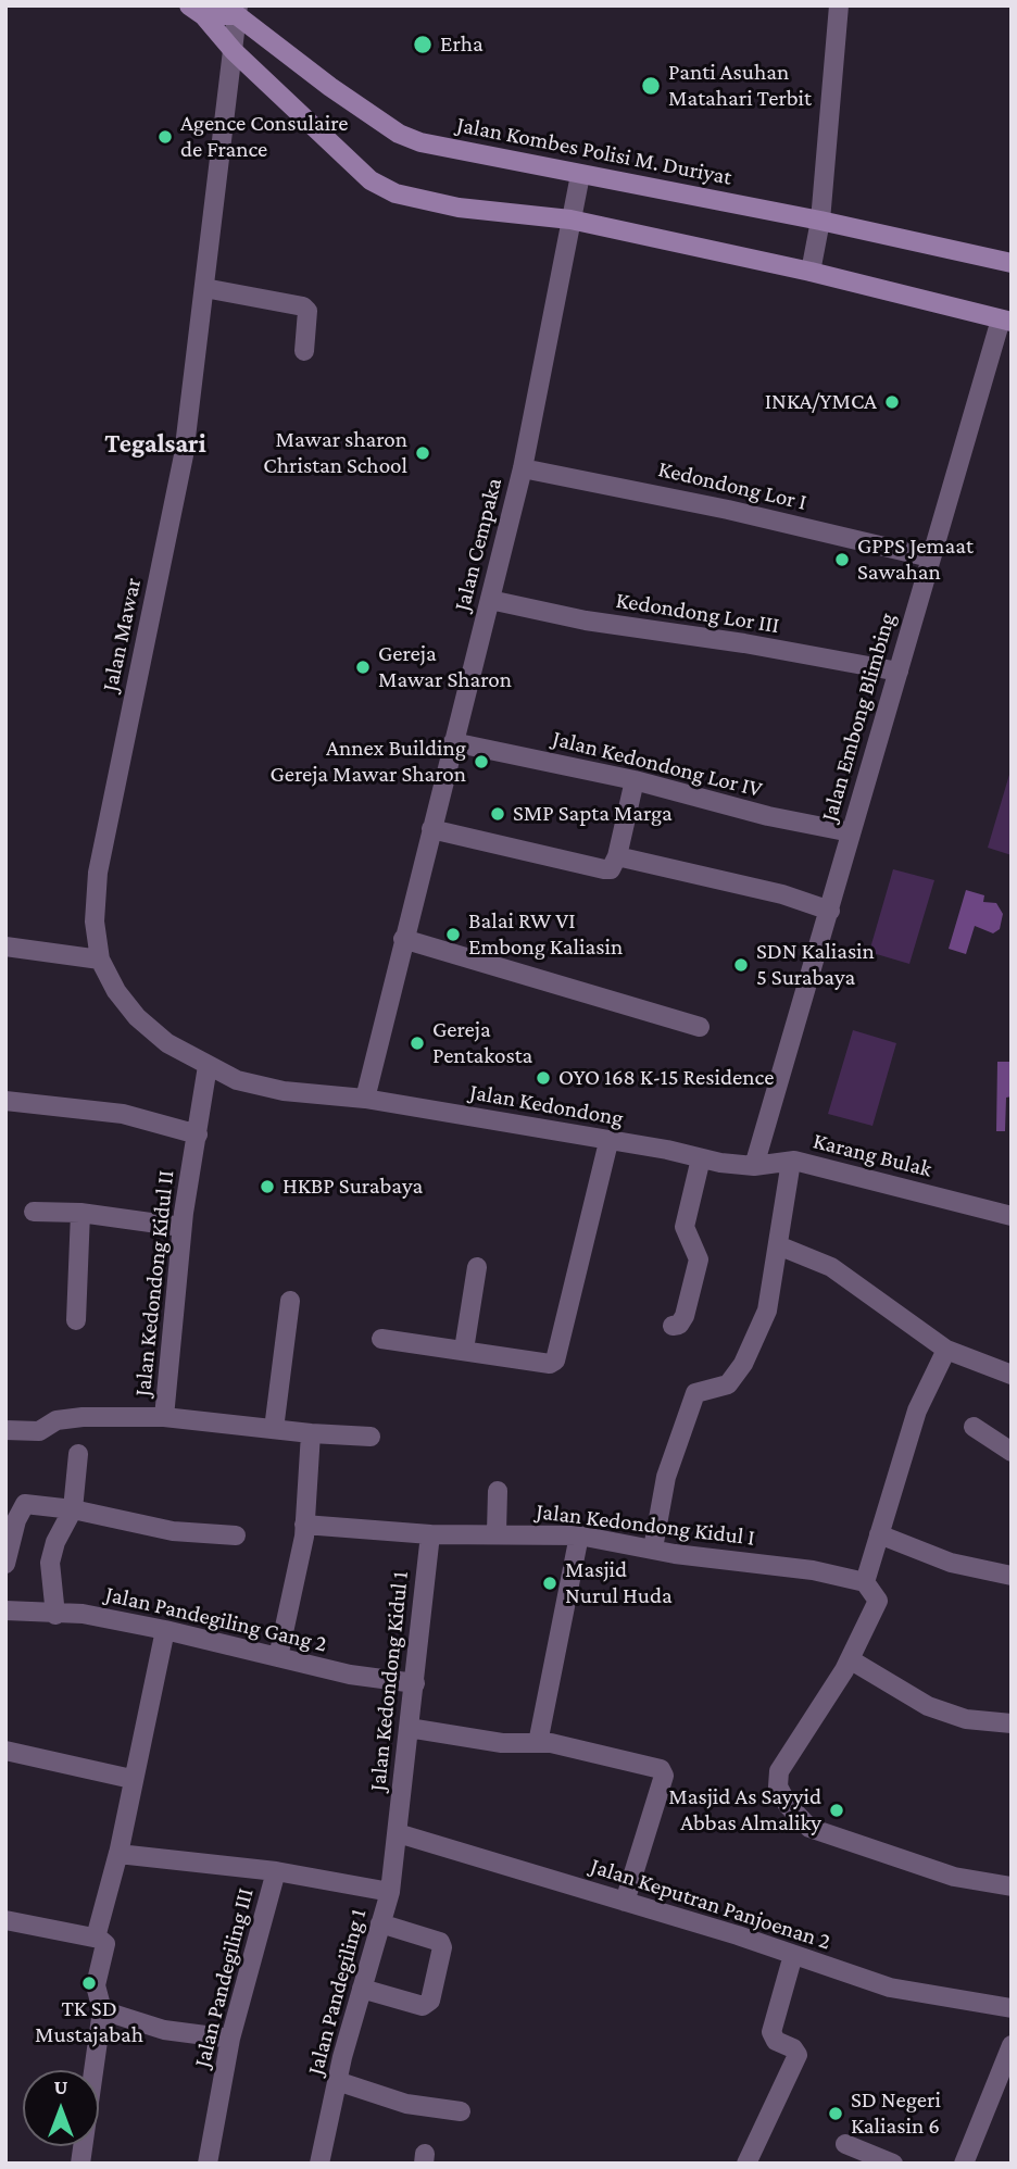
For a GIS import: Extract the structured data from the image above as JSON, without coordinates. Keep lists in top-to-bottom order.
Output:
{
  "streets": {
    "street": [
      "Jalan Kombes Polisi M. Duriyat",
      "Kedondong Lor I",
      "Jalan Cempaka",
      "Kedondong Lor III",
      "Jalan Mawar",
      "Jalan Embong Blimbing",
      "Jalan Kedondong Lor IV",
      "Jalan Kedondong",
      "Karang Bulak",
      "Jalan Kedondong Kidul II",
      "Jalan Kedondong Kidul I",
      "Jalan Pandegiling Gang 2",
      "Jalan Kedondong Kidul 1",
      "Jalan Keputran Panjoenan 2",
      "Jalan Pandegiling III",
      "Jalan Pandegiling 1"
    ]
  },
  "crossings": [
    ["Jalan Kombes Polisi M. Duriyat", "Jalan Cempaka"],
    ["Jalan Kombes Polisi M. Duriyat", "Jalan Mawar"],
    ["Kedondong Lor I", "Jalan Cempaka"],
    ["Kedondong Lor I", "Jalan Embong Blimbing"],
    ["Jalan Cempaka", "Kedondong Lor III"],
    ["Jalan Cempaka", "Jalan Mawar"],
    ["Jalan Cempaka", "Jalan Kedondong Lor IV"],
    ["Jalan Cempaka", "Jalan Kedondong"],
    ["Kedondong Lor III", "Jalan Embong Blimbing"],
    ["Jalan Mawar", "Jalan Kedondong"],
    ["Jalan Mawar", "Jalan Kedondong Kidul II"],
    ["Jalan Embong Blimbing", "Jalan Kedondong Lor IV"],
    ["Jalan Embong Blimbing", "Karang Bulak"],
    ["Jalan Kedondong", "Karang Bulak"],
    ["Jalan Kedondong Kidul I", "Jalan Kedondong Kidul 1"],
    ["Jalan Pandegiling Gang 2", "Jalan Kedondong Kidul 1"],
    ["Jalan Kedondong Kidul 1", "Jalan Keputran Panjoenan 2"],
    ["Jalan Kedondong Kidul 1", "Jalan Pandegiling 1"],
    ["Jalan Keputran Panjoenan 2", "Jalan Pandegiling 1"]
  ],
  "districts": ["Tegalsari"],
  "places": [
    "Erha",
    "Panti Asuhan Matahari Terbit",
    "Agence Consulaire de France",
    "INKA/YMCA",
    "Mawar sharon Christan School",
    "GPPS Jemaat Sawahan",
    "Gereja Mawar Sharon",
    "Annex Building Gereja Mawar Sharon",
    "SMP Sapta Marga",
    "Balai RW VI Embong Kaliasin",
    "SDN Kaliasin 5 Surabaya",
    "Gereja Pentakosta",
    "OYO 168 K-15 Residence",
    "HKBP Surabaya",
    "Masjid Nurul Huda",
    "Masjid As Sayyid Abbas Almaliky",
    "TK SD Mustajabah",
    "SD Negeri Kaliasin 6"
  ],
  "north": "top"
}
